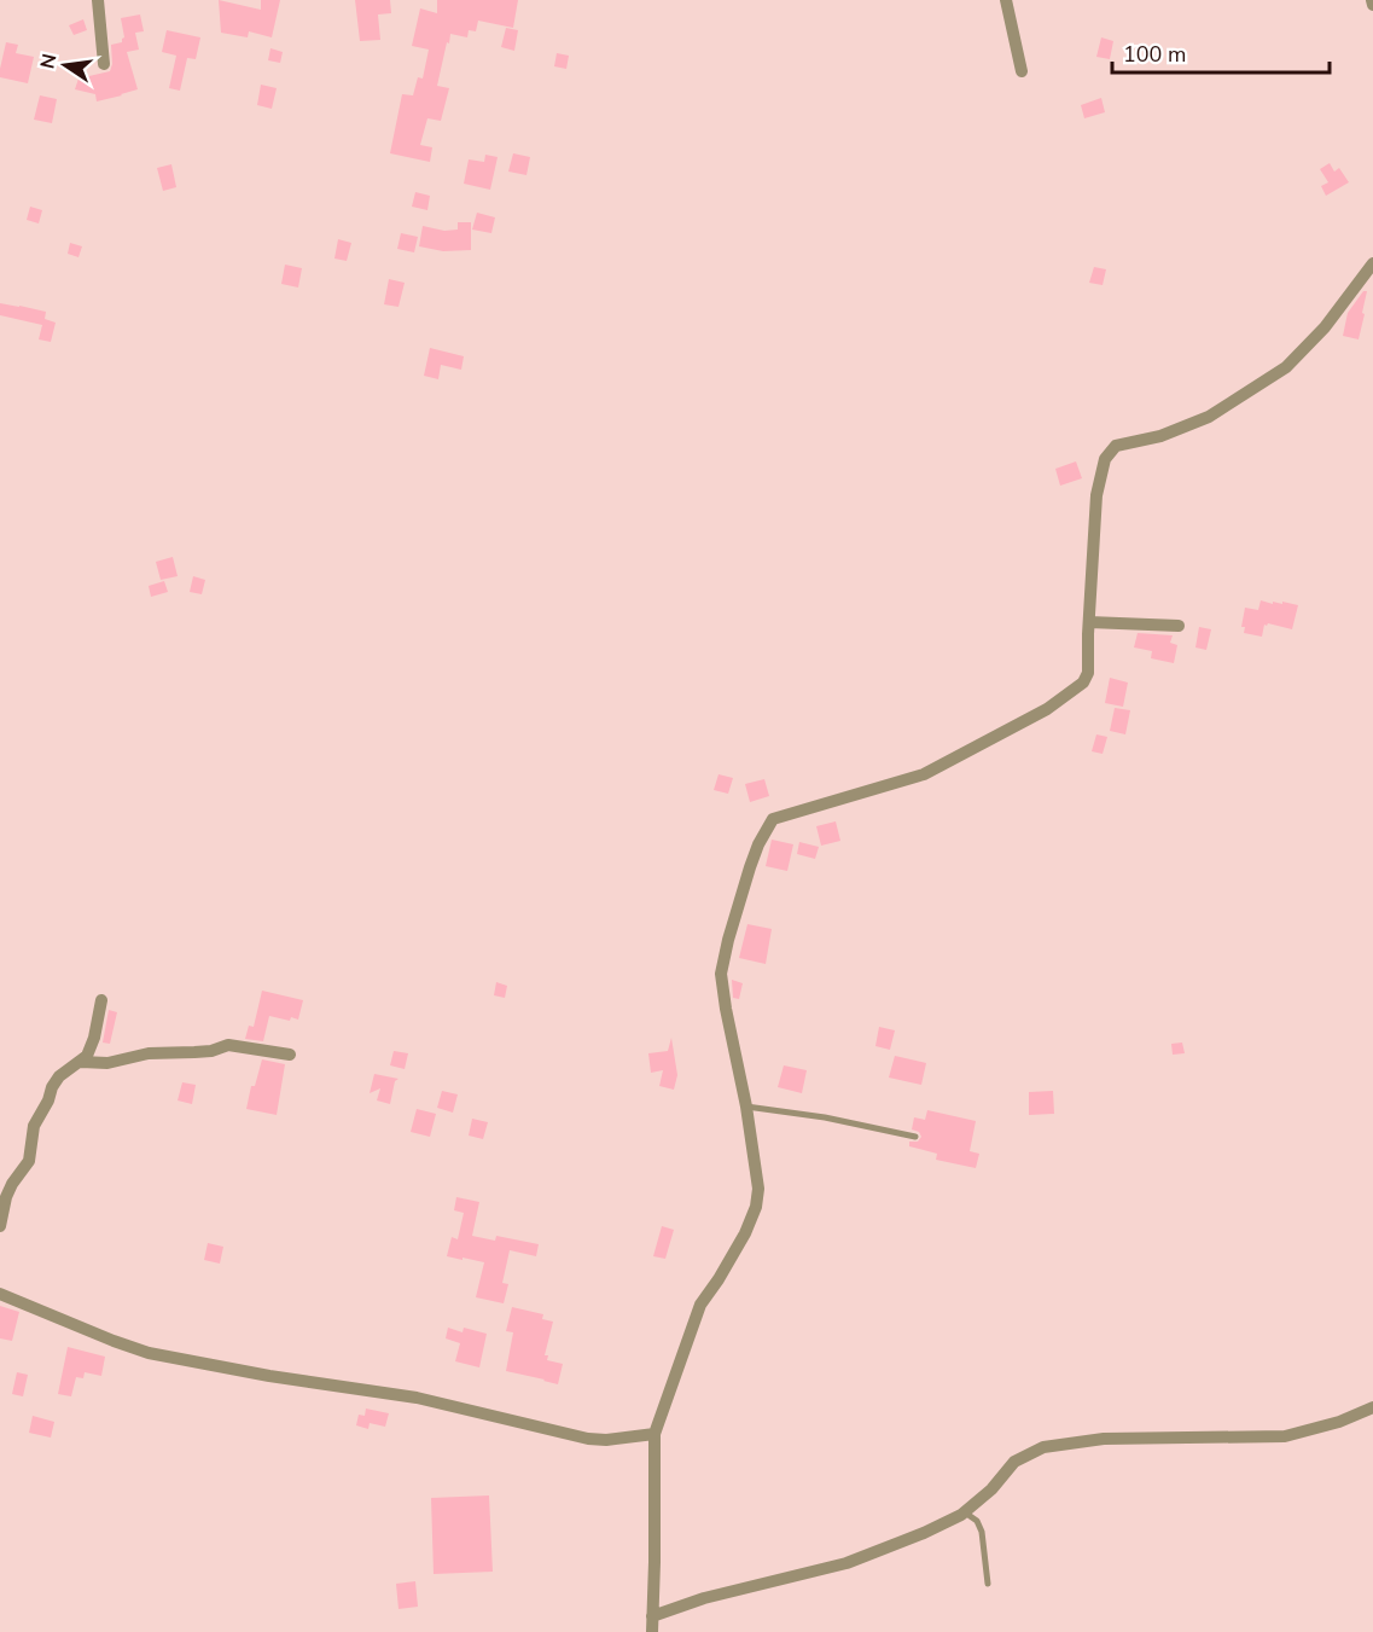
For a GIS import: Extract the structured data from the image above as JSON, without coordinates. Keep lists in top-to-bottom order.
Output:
{
  "scale_bar": "100 m",
  "north": "left"
}
